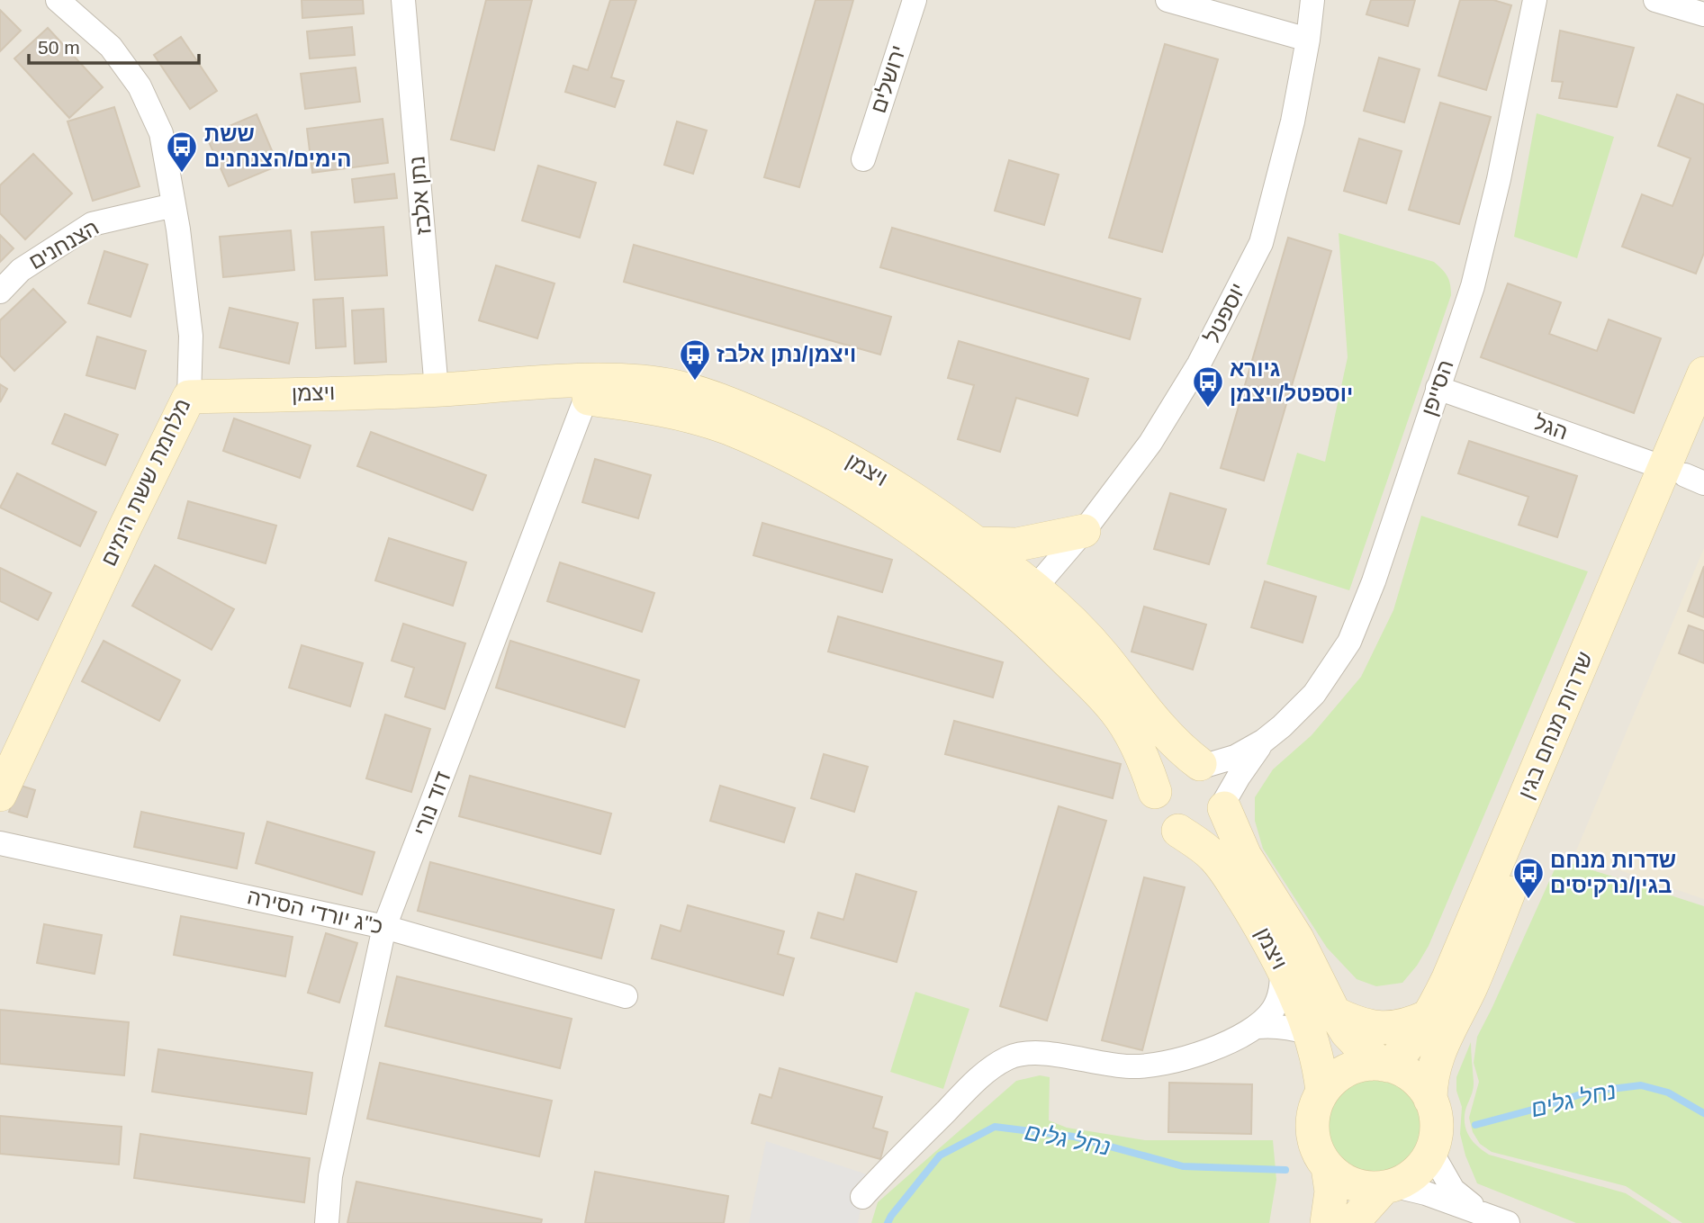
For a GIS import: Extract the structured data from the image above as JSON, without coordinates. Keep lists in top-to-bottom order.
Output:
{
  "streets": {
    "street": [
      "ירושלים",
      "נתן אלבז",
      "הצנחנים",
      "יוספטל",
      "הסייפן",
      "ויצמן",
      "הגל",
      "מלחמת ששת הימים",
      "שדרות מנחם בגין",
      "דוד נורי",
      "כ\"ג יורדי הסירה"
    ]
  },
  "crossings": [
    ["נתן אלבז", "ויצמן"],
    ["הצנחנים", "מלחמת ששת הימים"],
    ["יוספטל", "ויצמן"],
    ["הסייפן", "ויצמן"],
    ["הסייפן", "הגל"],
    ["ויצמן", "מלחמת ששת הימים"],
    ["ויצמן", "שדרות מנחם בגין"],
    ["ויצמן", "דוד נורי"],
    ["הגל", "שדרות מנחם בגין"],
    ["דוד נורי", "כ\"ג יורדי הסירה"]
  ],
  "water": ["נחל גלים"],
  "places": {
    "bus stop": [
      "ששת הימים/הצנחנים",
      "ויצמן/נתן אלבז",
      "גיורא יוספטל/ויצמן",
      "שדרות מנחם בגין/נרקיסים"
    ]
  },
  "scale_bar": "50 m"
}
